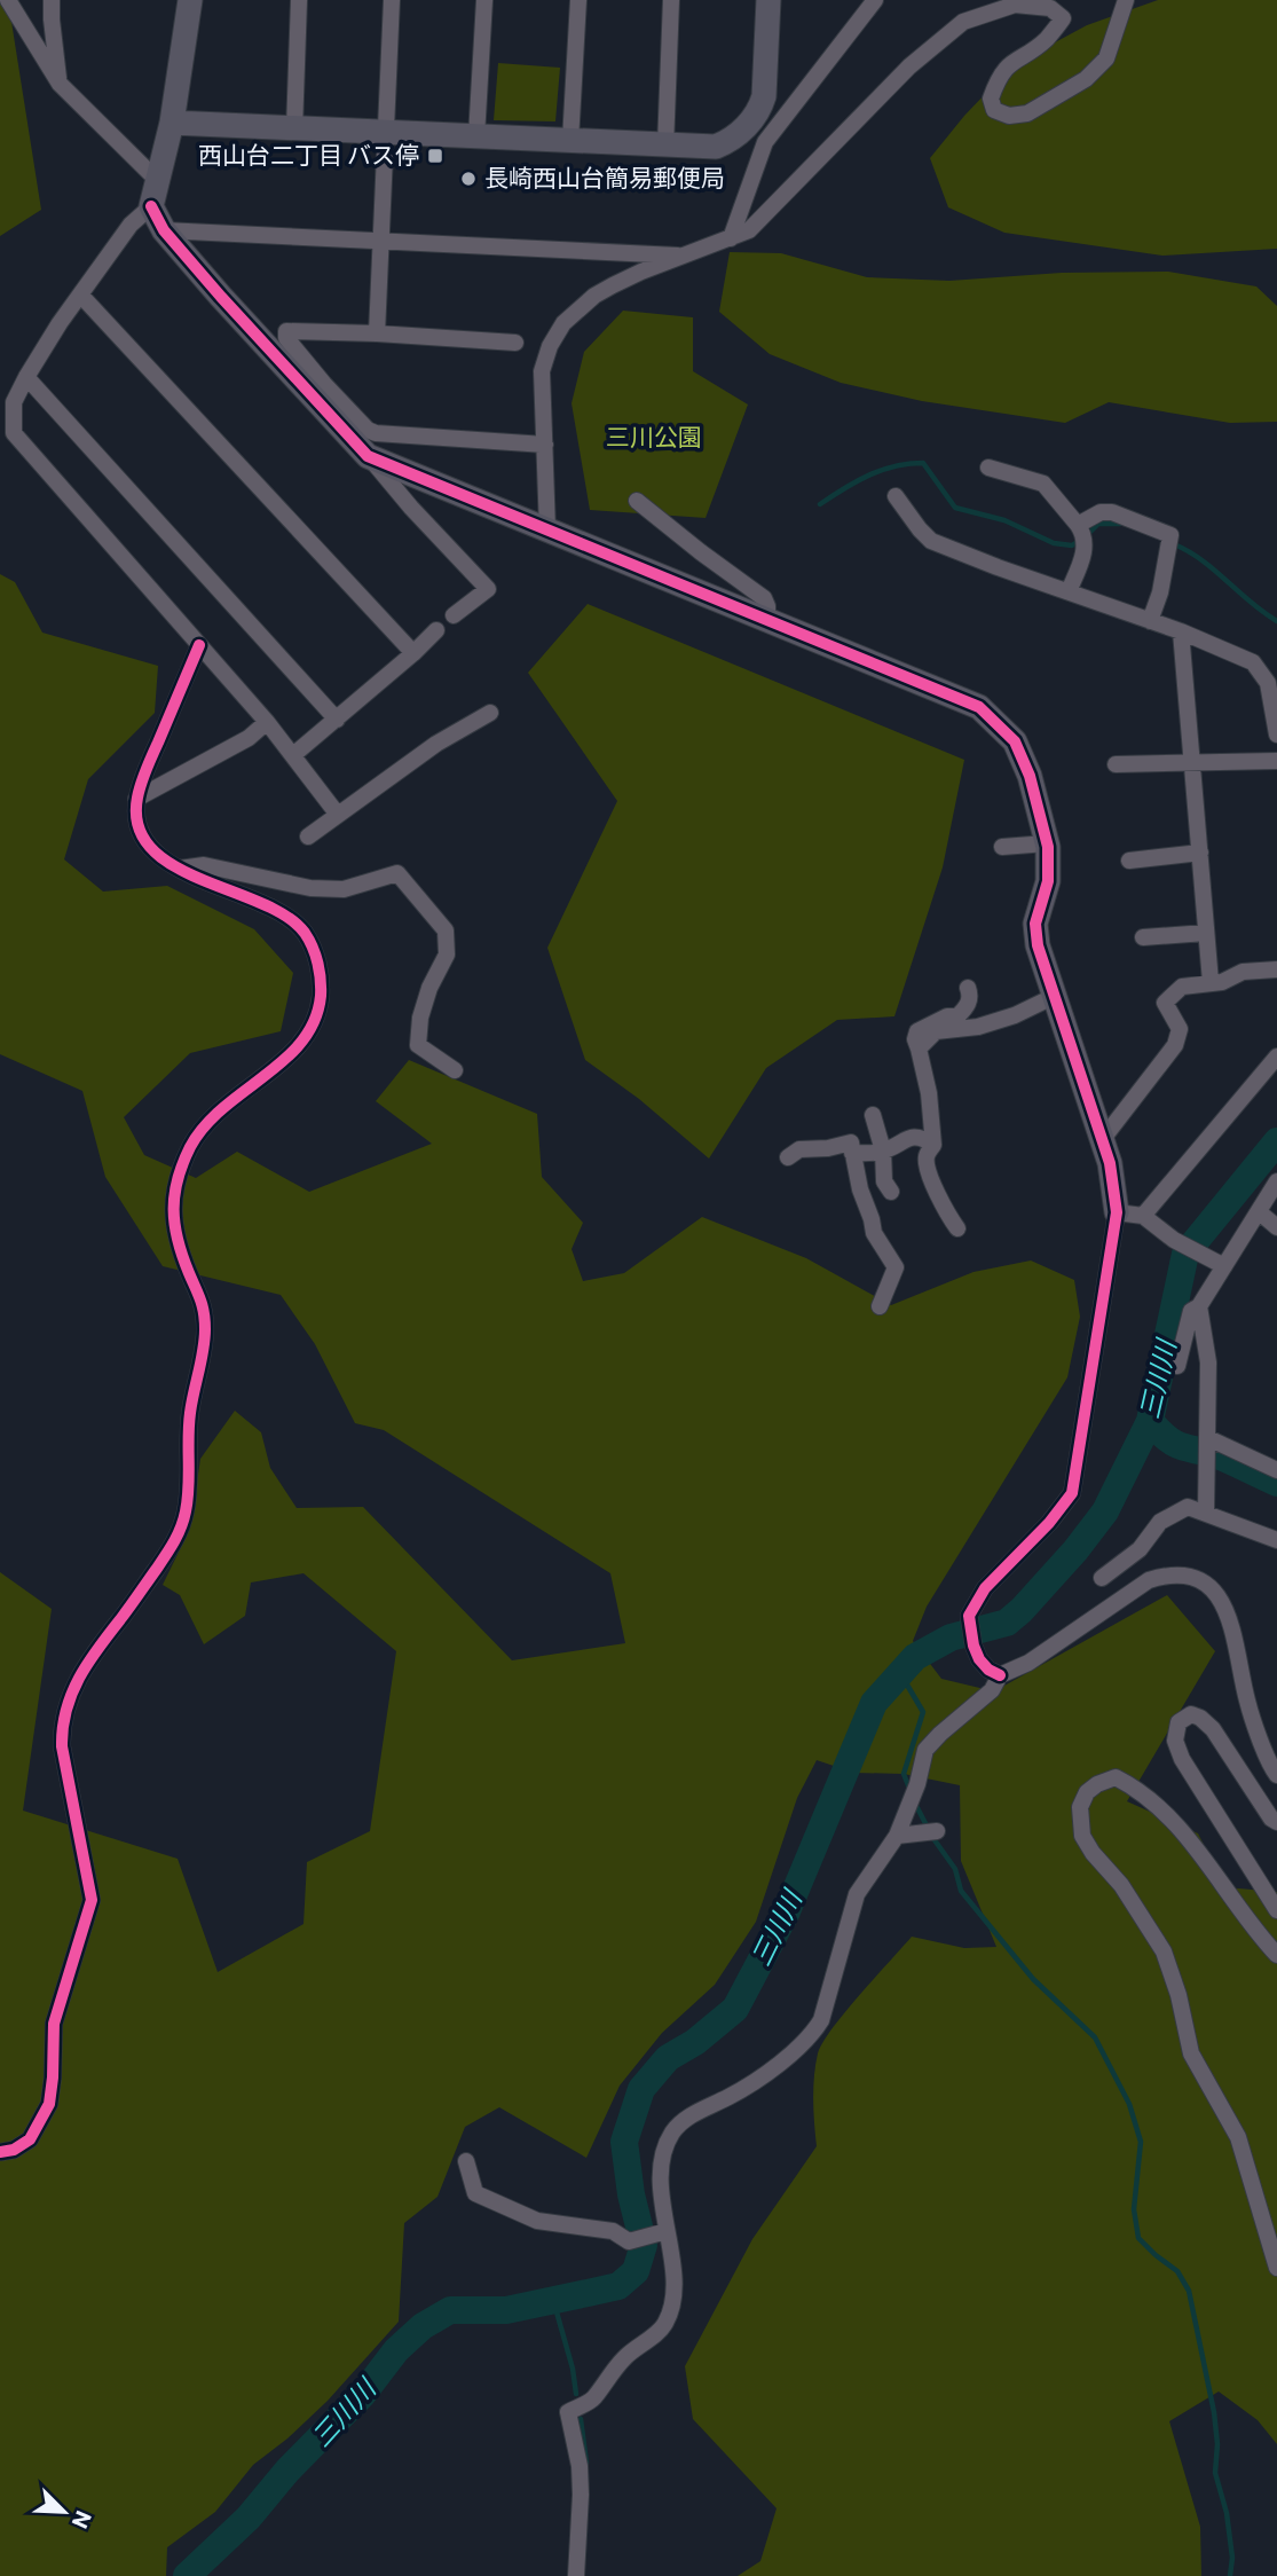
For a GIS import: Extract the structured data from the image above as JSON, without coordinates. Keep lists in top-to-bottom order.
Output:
{
  "water": ["三川川"],
  "parks": ["三川公園"],
  "places": {
    "transit": ["西山台二丁目 バス停"],
    "other": ["長崎西山台簡易郵便局"]
  },
  "north": "bottom right"
}
